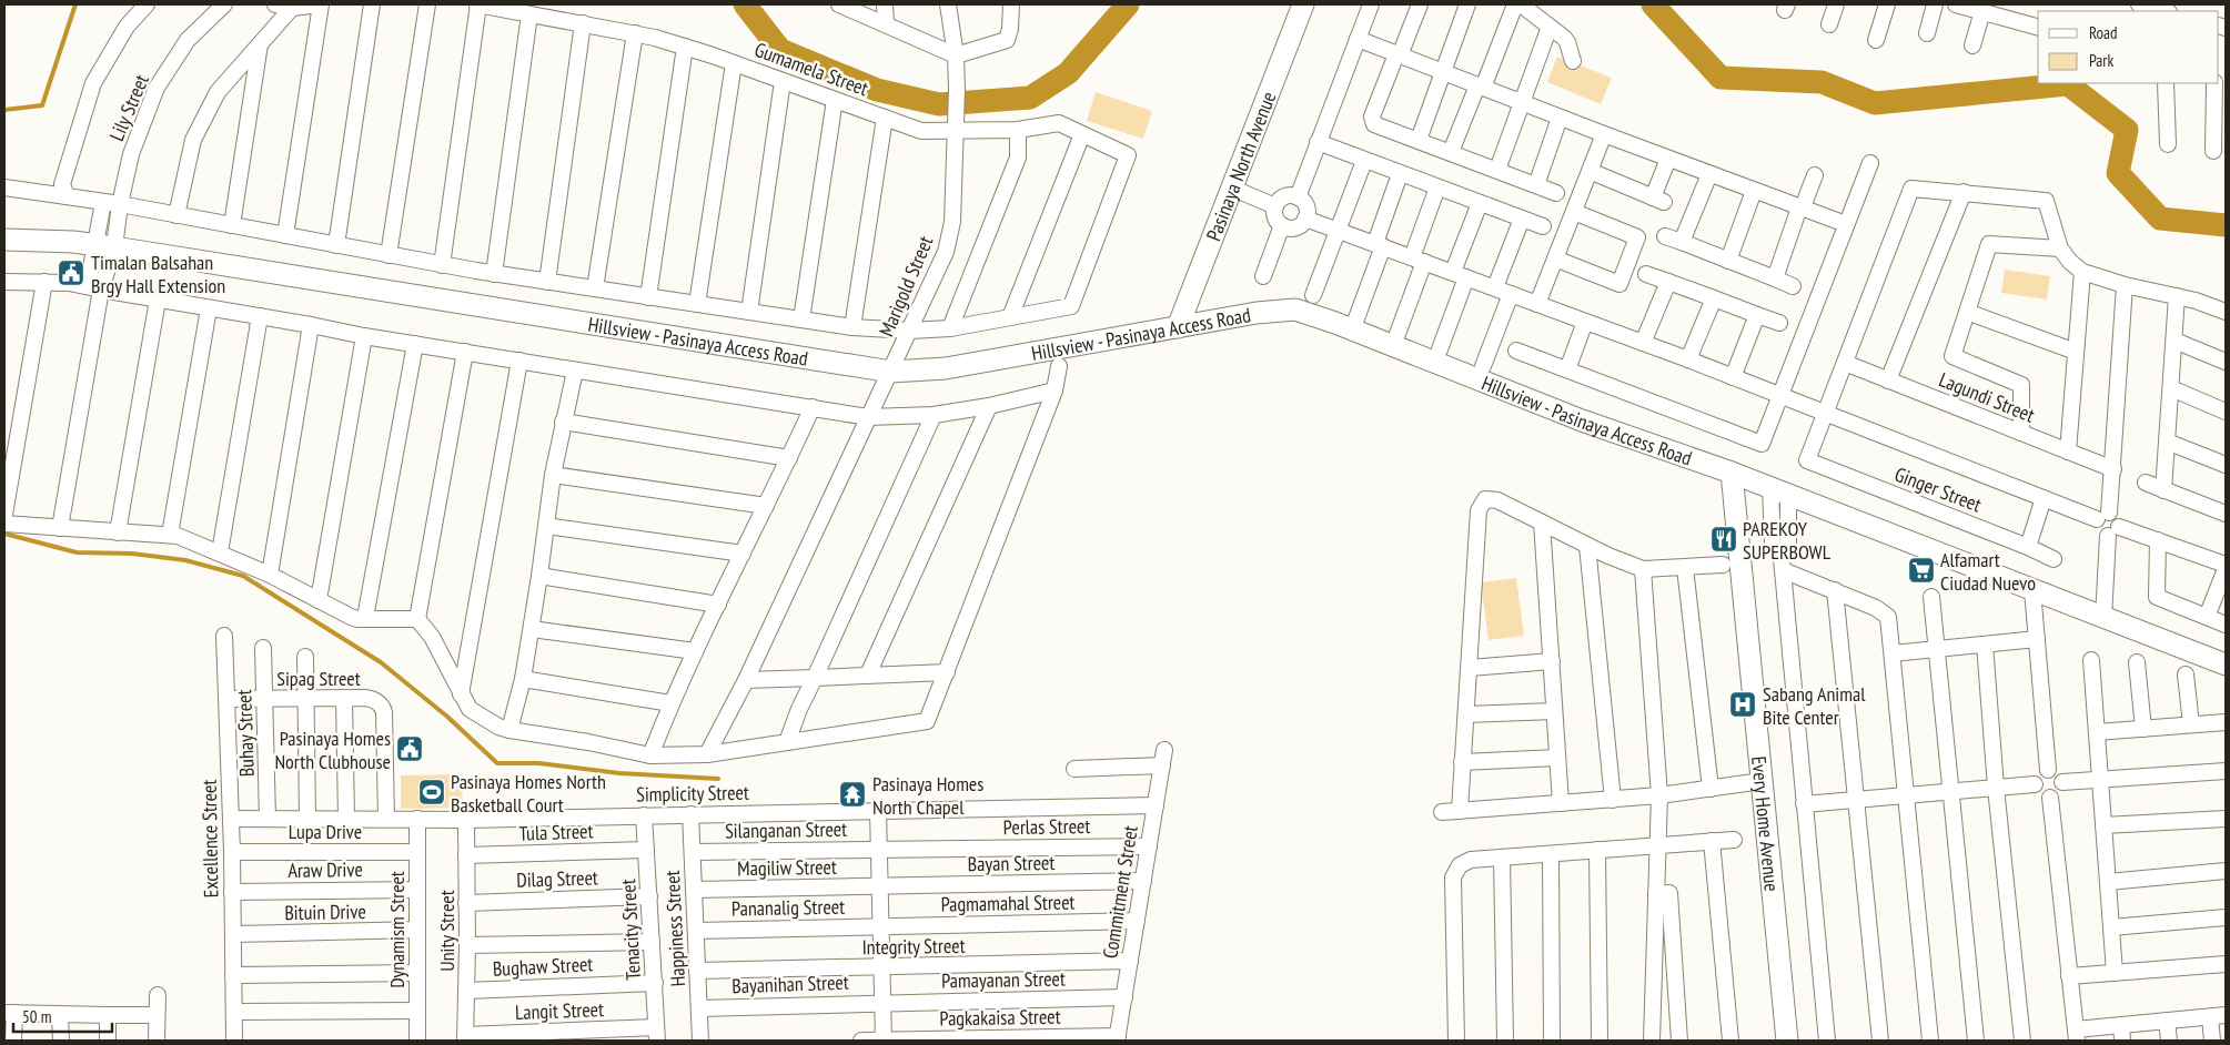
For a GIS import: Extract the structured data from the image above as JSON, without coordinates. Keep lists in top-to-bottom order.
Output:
{
  "streets": {
    "street": [
      "Gumamela Street",
      "Lily Street",
      "Pasinaya North Avenue",
      "Marigold Street",
      "Hillsview - Pasinaya Access Road",
      "Lagundi Street",
      "Ginger Street",
      "Sipag Street",
      "Buhay Street",
      "Simplicity Street",
      "Every Home Avenue",
      "Perlas Street",
      "Silanganan Street",
      "Lupa Drive",
      "Tula Street",
      "Excellence Street",
      "Bayan Street",
      "Magiliw Street",
      "Araw Drive",
      "Dilag Street",
      "Commitment Street",
      "Pagmamahal Street",
      "Pananalig Street",
      "Bituin Drive",
      "Happiness Street",
      "Dynamism Street",
      "Tenacity Street",
      "Unity Street",
      "Integrity Street",
      "Bughaw Street",
      "Pamayanan Street",
      "Bayanihan Street",
      "Langit Street",
      "Pagkakaisa Street"
    ]
  },
  "crossings": [
    ["Gumamela Street", "Marigold Street"],
    ["Lily Street", "Hillsview - Pasinaya Access Road"],
    ["Pasinaya North Avenue", "Hillsview - Pasinaya Access Road"],
    ["Marigold Street", "Hillsview - Pasinaya Access Road"],
    ["Hillsview - Pasinaya Access Road", "Every Home Avenue"],
    ["Sipag Street", "Buhay Street"],
    ["Sipag Street", "Simplicity Street"],
    ["Sipag Street", "Excellence Street"],
    ["Buhay Street", "Simplicity Street"],
    ["Simplicity Street", "Excellence Street"],
    ["Simplicity Street", "Commitment Street"],
    ["Simplicity Street", "Happiness Street"],
    ["Simplicity Street", "Dynamism Street"],
    ["Simplicity Street", "Tenacity Street"],
    ["Simplicity Street", "Unity Street"],
    ["Perlas Street", "Silanganan Street"],
    ["Perlas Street", "Commitment Street"],
    ["Silanganan Street", "Happiness Street"],
    ["Lupa Drive", "Excellence Street"],
    ["Lupa Drive", "Dynamism Street"],
    ["Tula Street", "Tenacity Street"],
    ["Tula Street", "Unity Street"],
    ["Excellence Street", "Araw Drive"],
    ["Excellence Street", "Bituin Drive"],
    ["Bayan Street", "Magiliw Street"],
    ["Bayan Street", "Commitment Street"],
    ["Magiliw Street", "Happiness Street"],
    ["Araw Drive", "Dynamism Street"],
    ["Dilag Street", "Tenacity Street"],
    ["Dilag Street", "Unity Street"],
    ["Commitment Street", "Pagmamahal Street"],
    ["Commitment Street", "Integrity Street"],
    ["Commitment Street", "Pamayanan Street"],
    ["Commitment Street", "Pagkakaisa Street"],
    ["Pagmamahal Street", "Pananalig Street"],
    ["Pananalig Street", "Happiness Street"],
    ["Bituin Drive", "Dynamism Street"],
    ["Happiness Street", "Integrity Street"],
    ["Happiness Street", "Bayanihan Street"],
    ["Tenacity Street", "Bughaw Street"],
    ["Tenacity Street", "Langit Street"],
    ["Unity Street", "Bughaw Street"],
    ["Unity Street", "Langit Street"],
    ["Pamayanan Street", "Bayanihan Street"]
  ],
  "places": {
    "public building": ["Timalan Balsahan Brgy Hall Extension", "Pasinaya Homes North Clubhouse"],
    "restaurant": ["PAREKOY SUPERBOWL"],
    "supermarket": ["Alfamart Ciudad Nuevo"],
    "hospital": ["Sabang Animal Bite Center"],
    "sports": ["Pasinaya Homes North Basketball Court"],
    "temple": ["Pasinaya Homes North Chapel"]
  },
  "legend": ["Road", "Park"],
  "scale_bar": "50 m"
}
